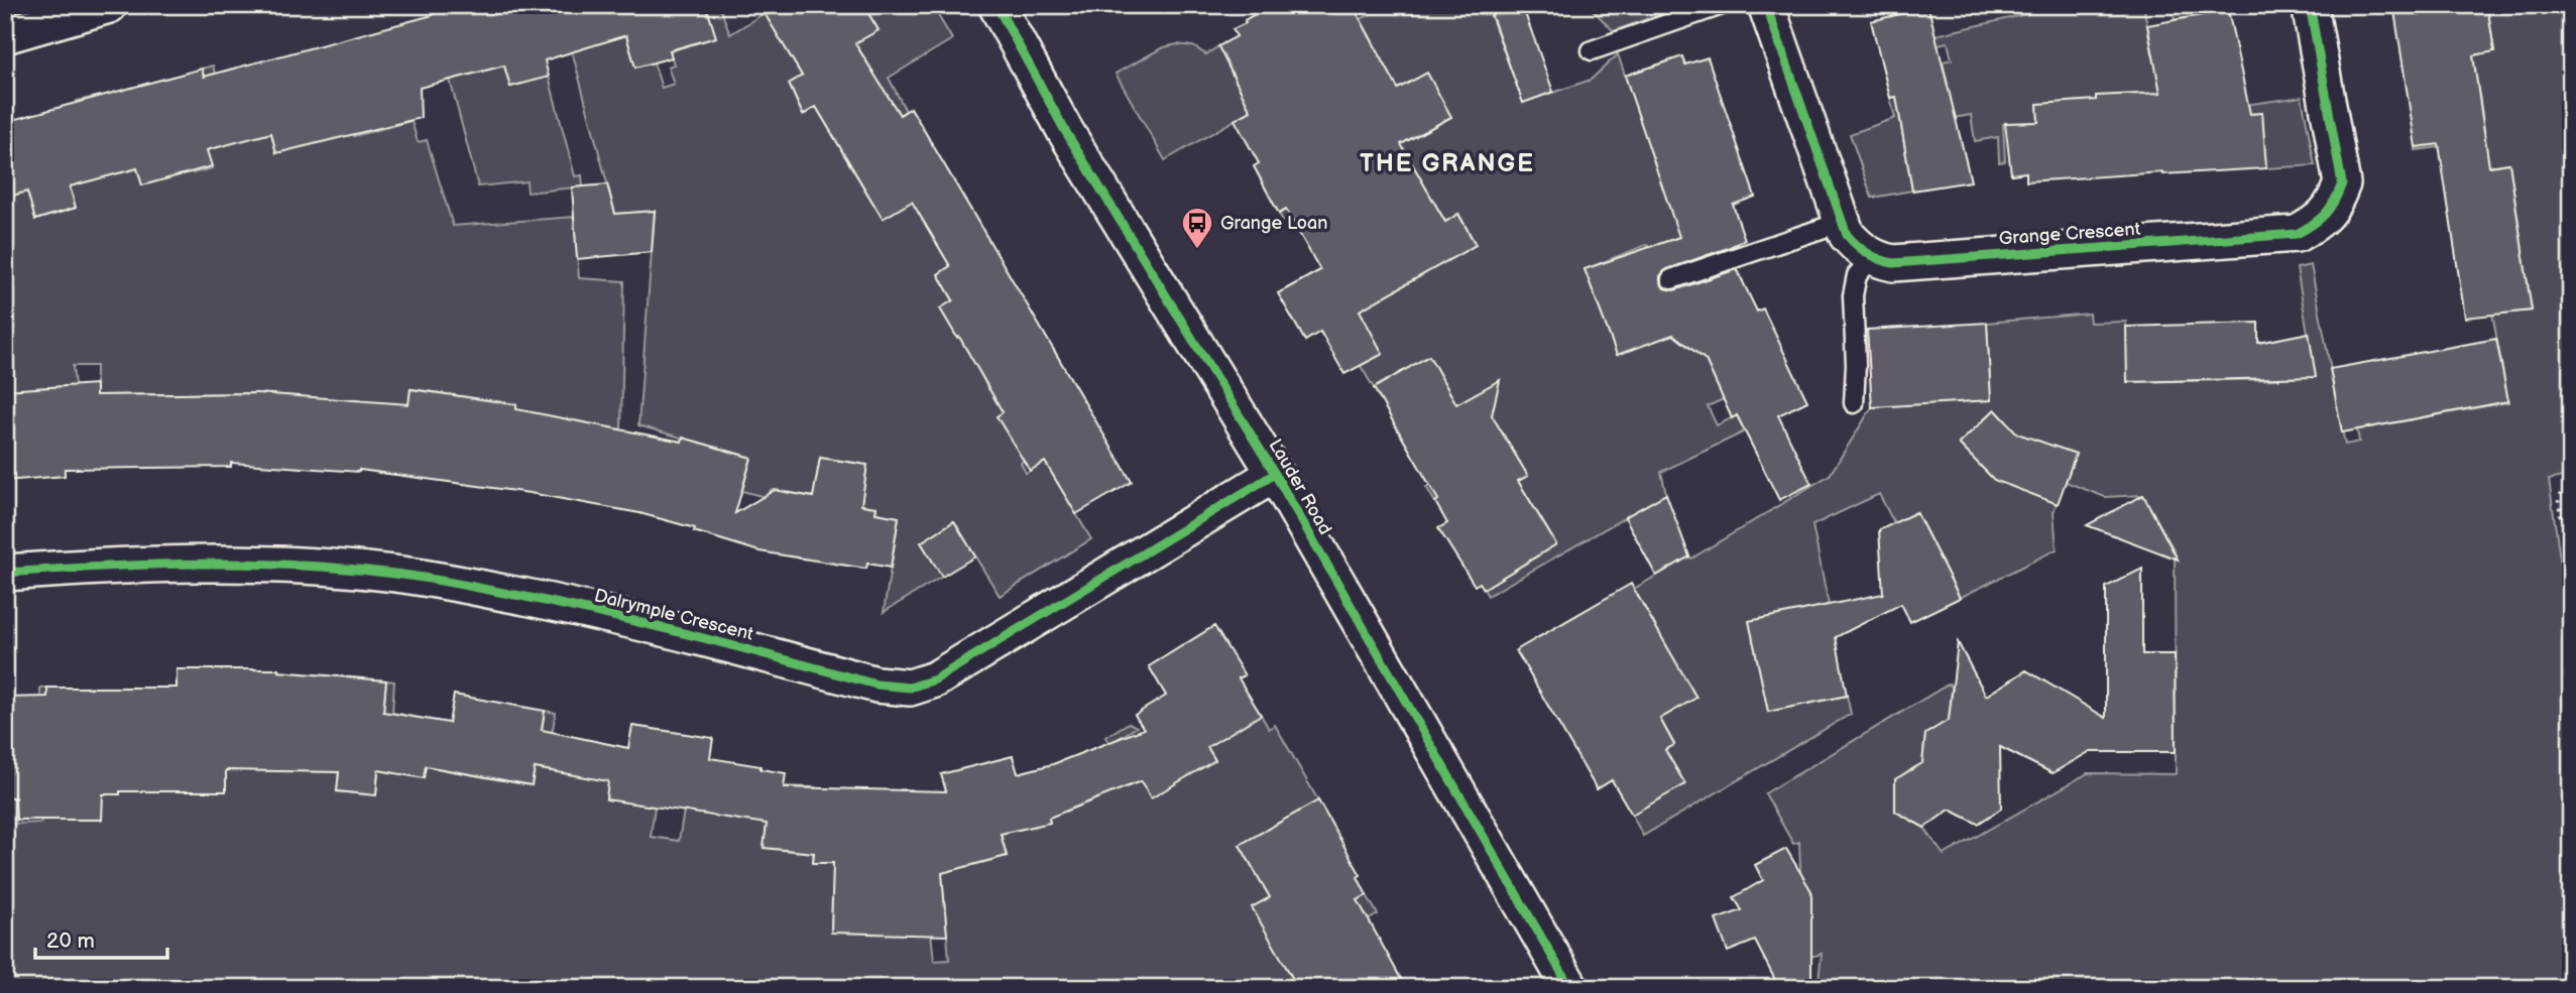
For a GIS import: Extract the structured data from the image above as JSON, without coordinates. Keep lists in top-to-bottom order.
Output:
{
  "streets": {
    "street": ["Grange Crescent", "Lauder Road", "Dalrymple Crescent"]
  },
  "crossings": [
    ["Lauder Road", "Dalrymple Crescent"]
  ],
  "districts": ["THE GRANGE"],
  "places": {
    "bus stop": ["Grange Loan"]
  },
  "scale_bar": "20 m"
}
